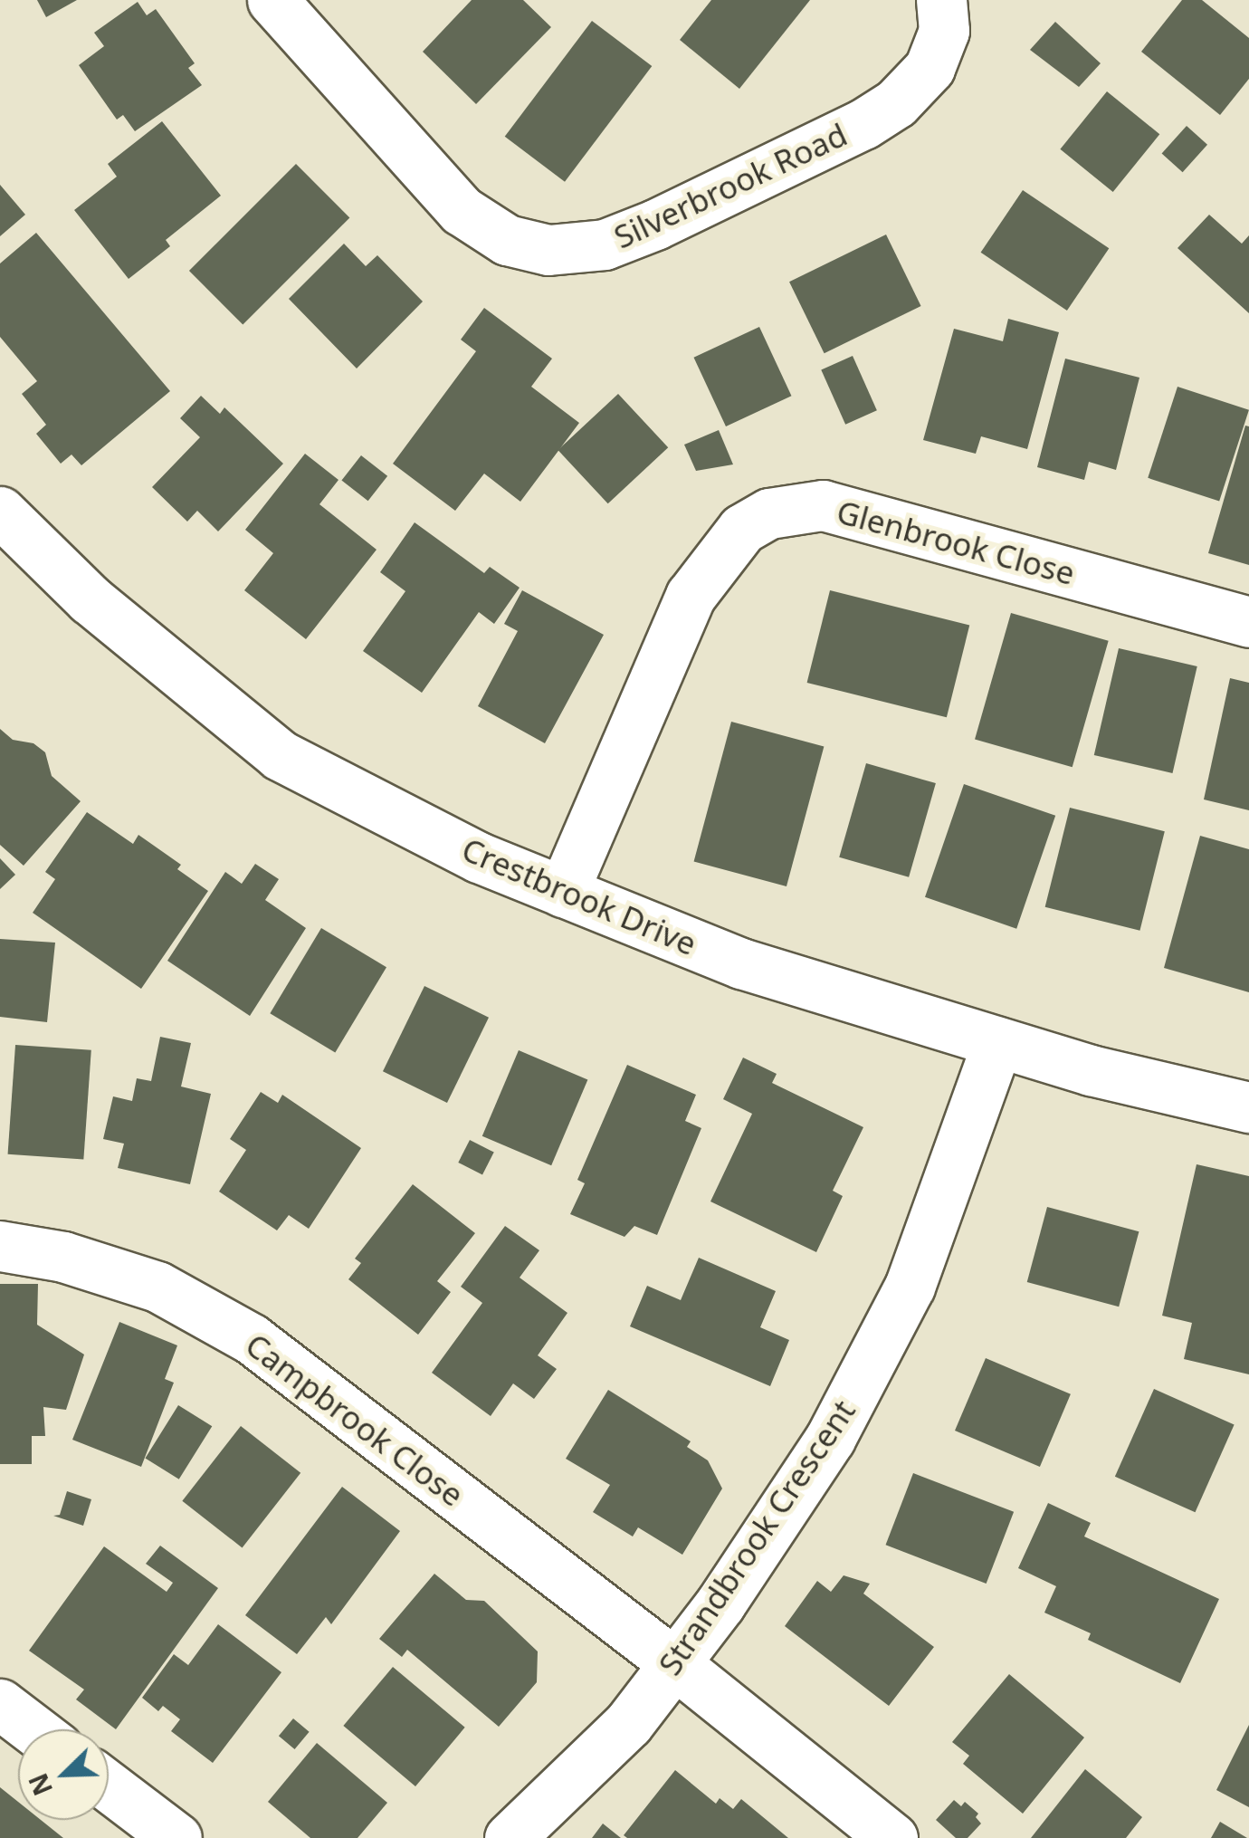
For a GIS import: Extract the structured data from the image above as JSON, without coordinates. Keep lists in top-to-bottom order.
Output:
{
  "streets": {
    "street": [
      "Silverbrook Road",
      "Glenbrook Close",
      "Crestbrook Drive",
      "Campbrook Close",
      "Strandbrook Crescent"
    ]
  },
  "crossings": [
    ["Glenbrook Close", "Crestbrook Drive"],
    ["Crestbrook Drive", "Strandbrook Crescent"],
    ["Campbrook Close", "Strandbrook Crescent"]
  ],
  "north": "bottom left"
}
